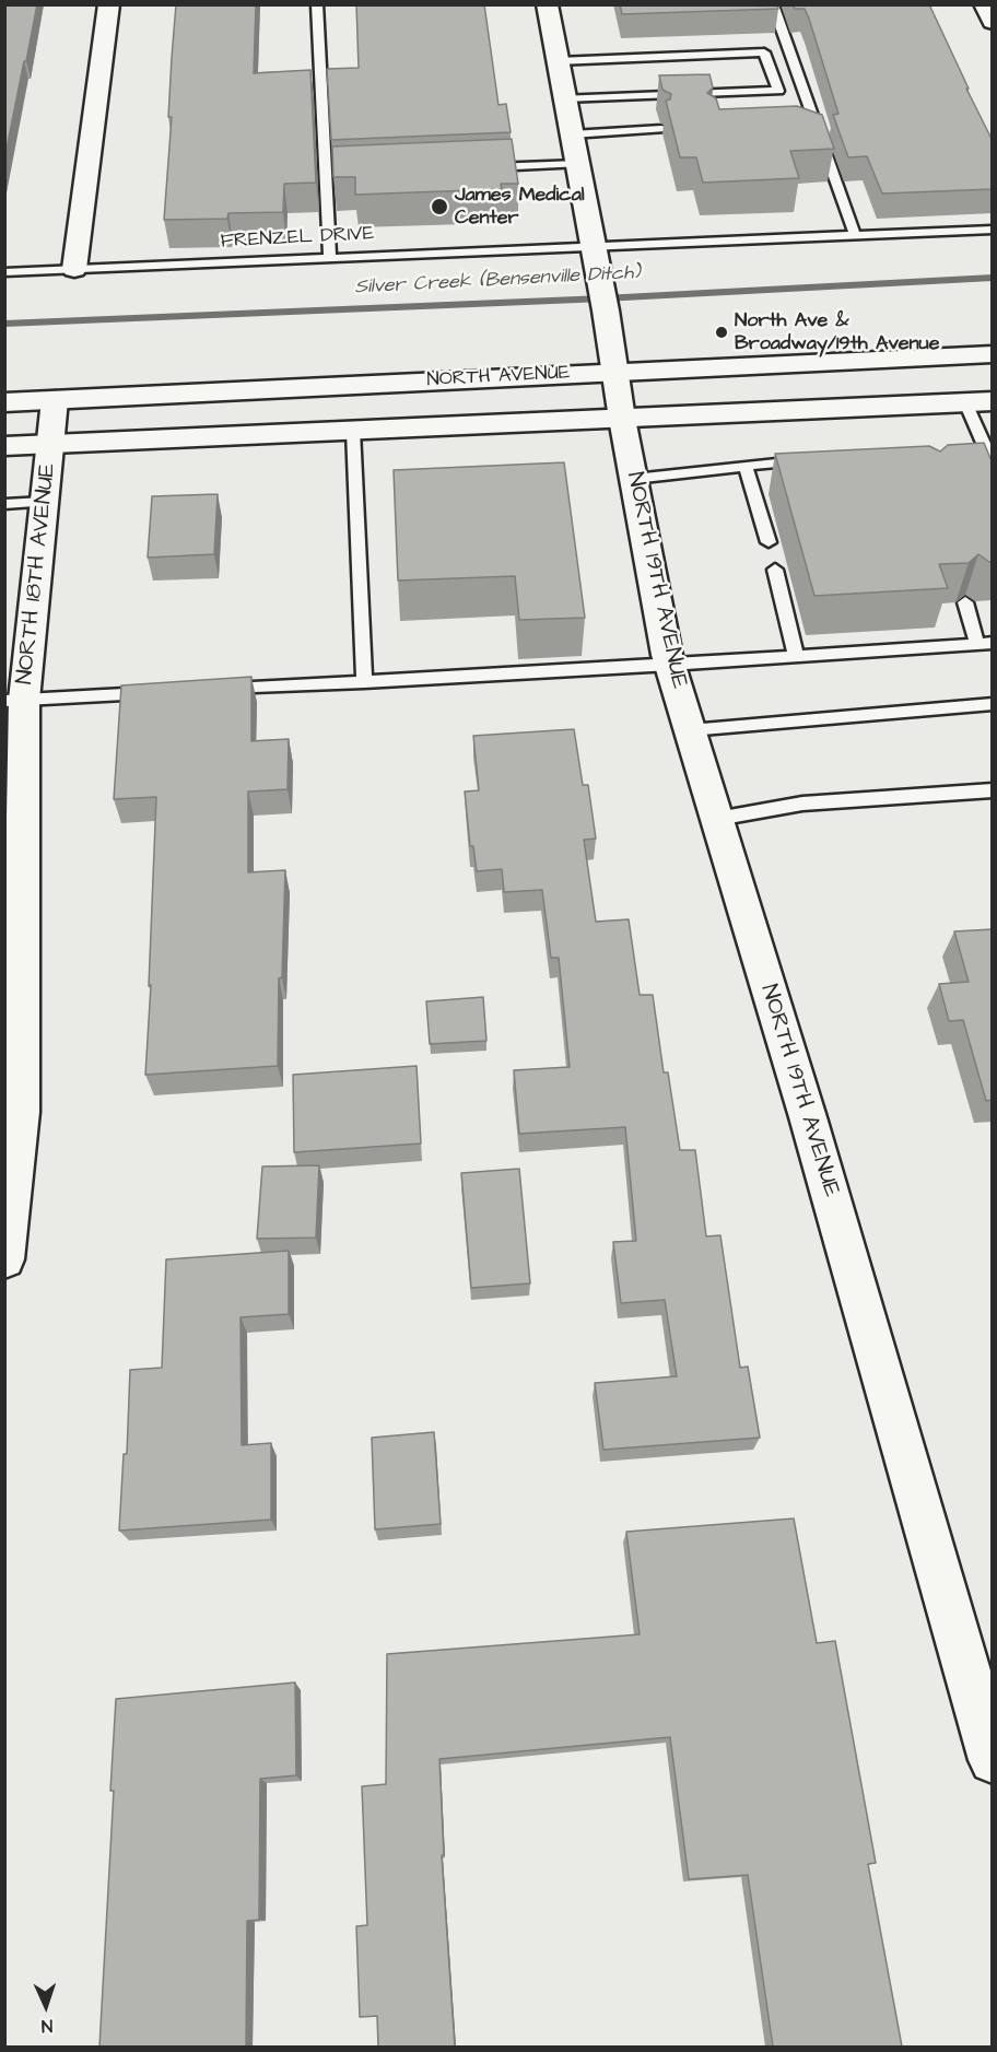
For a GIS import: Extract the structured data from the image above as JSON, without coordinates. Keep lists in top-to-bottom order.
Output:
{
  "streets": {
    "street": ["NORTH AVENUE", "NORTH 18TH AVENUE", "NORTH 19TH AVENUE"],
    "lane": ["FRENZEL DRIVE"]
  },
  "crossings": [
    ["FRENZEL DRIVE", "NORTH 19TH AVENUE"],
    ["NORTH AVENUE", "NORTH 18TH AVENUE"],
    ["NORTH AVENUE", "NORTH 19TH AVENUE"]
  ],
  "water": ["Silver Creek (Bensenville Ditch)"],
  "places": ["James Medical Center", "North Ave & Broadway/19th Avenue"],
  "north": "bottom"
}
